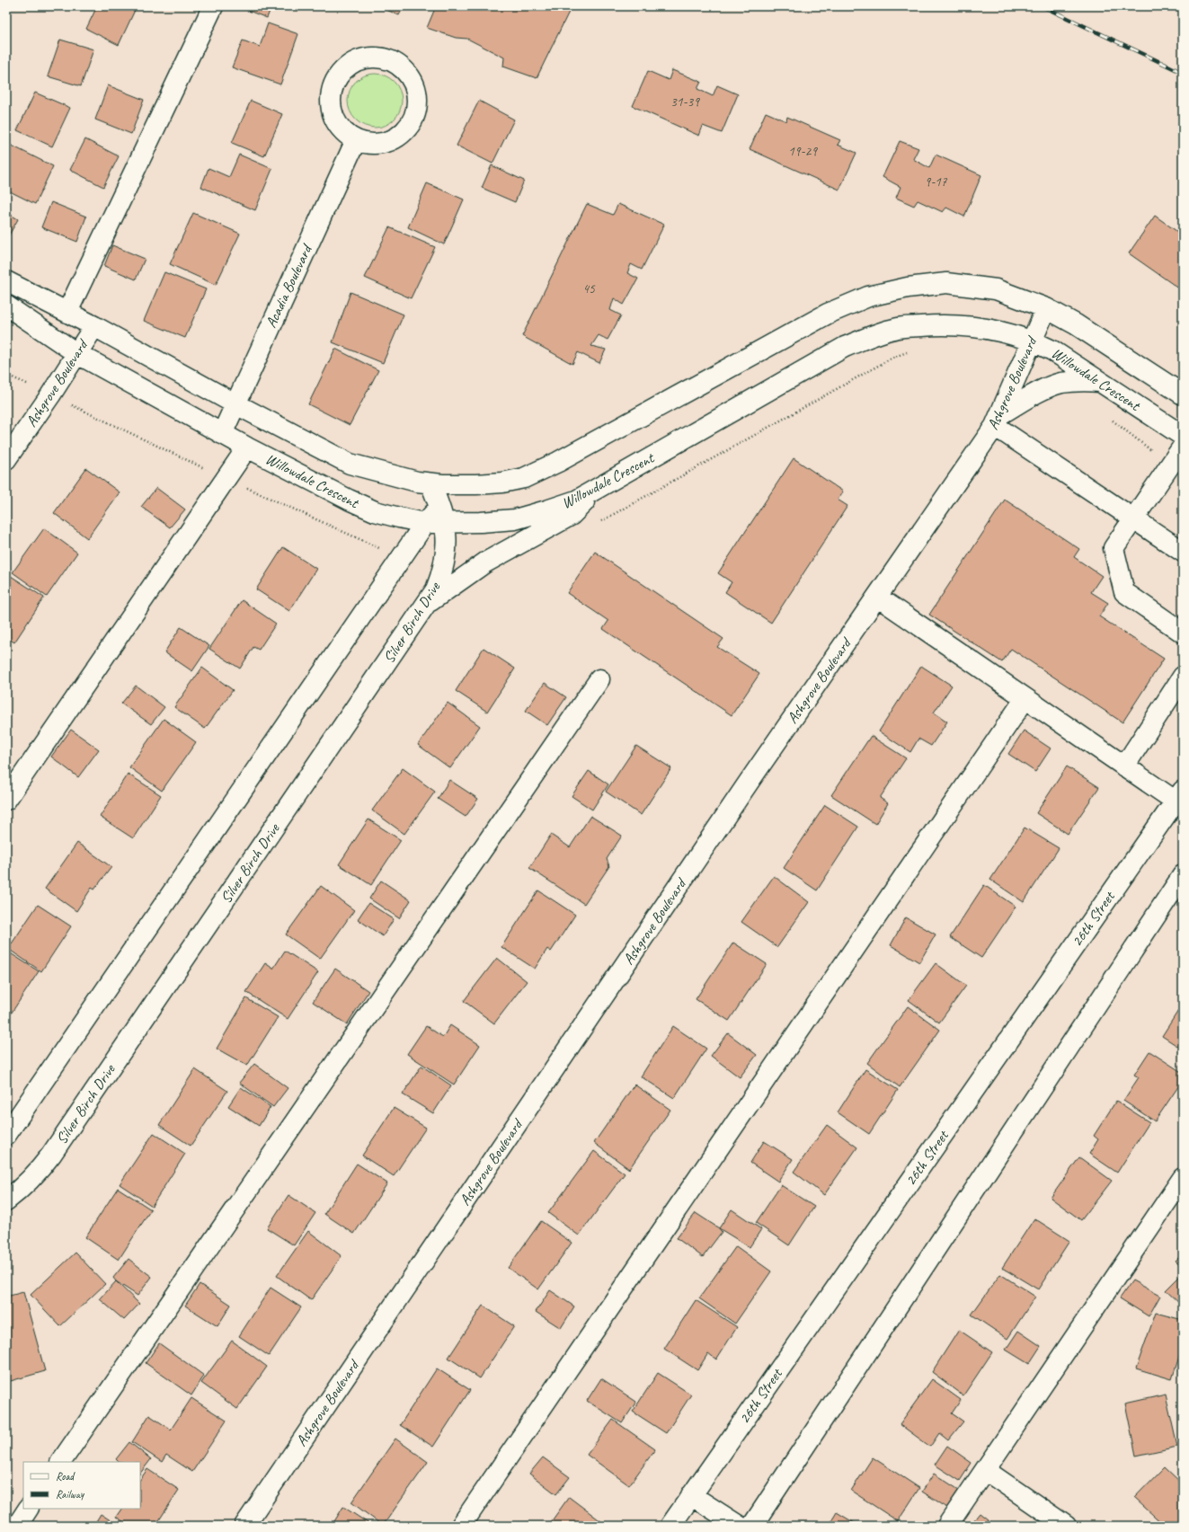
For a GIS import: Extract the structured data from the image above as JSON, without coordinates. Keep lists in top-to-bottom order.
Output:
{
  "streets": {
    "street": [
      "Acadia Boulevard",
      "Willowdale Crescent",
      "Ashgrove Boulevard",
      "Silver Birch Drive",
      "26th Street"
    ]
  },
  "crossings": [
    ["Acadia Boulevard", "Willowdale Crescent"],
    ["Willowdale Crescent", "Ashgrove Boulevard"],
    ["Willowdale Crescent", "Silver Birch Drive"]
  ],
  "house_numbers": [
    "31-39",
    "19-29",
    "9-17",
    "45"
  ],
  "legend": ["Road", "Railway"]
}
